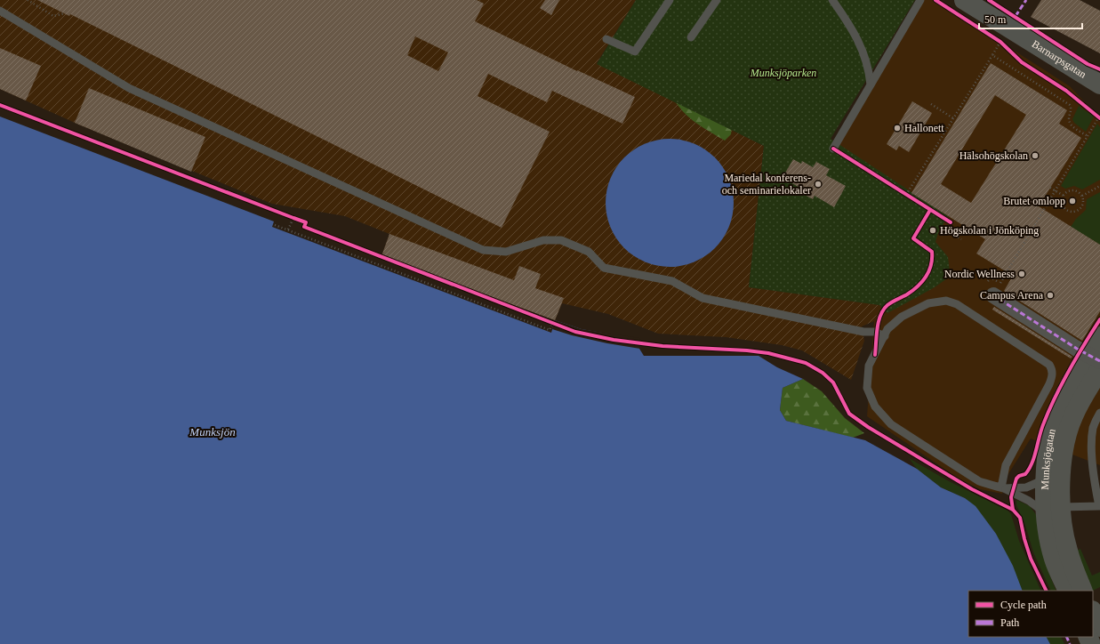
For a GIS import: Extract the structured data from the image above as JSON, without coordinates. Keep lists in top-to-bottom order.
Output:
{
  "streets": {
    "main road": ["Barnarpsgatan", "Munksjögatan"]
  },
  "water": ["Munksjön"],
  "parks": ["Munksjöparken"],
  "places": [
    "Hallonett",
    "Hälsohögskolan",
    "Mariedal konferens- och seminarielokaler",
    "Brutet omlopp",
    "Högskolan i Jönköping",
    "Nordic Wellness",
    "Campus Arena"
  ],
  "legend": ["Cycle path", "Path"],
  "scale_bar": "50 m"
}
